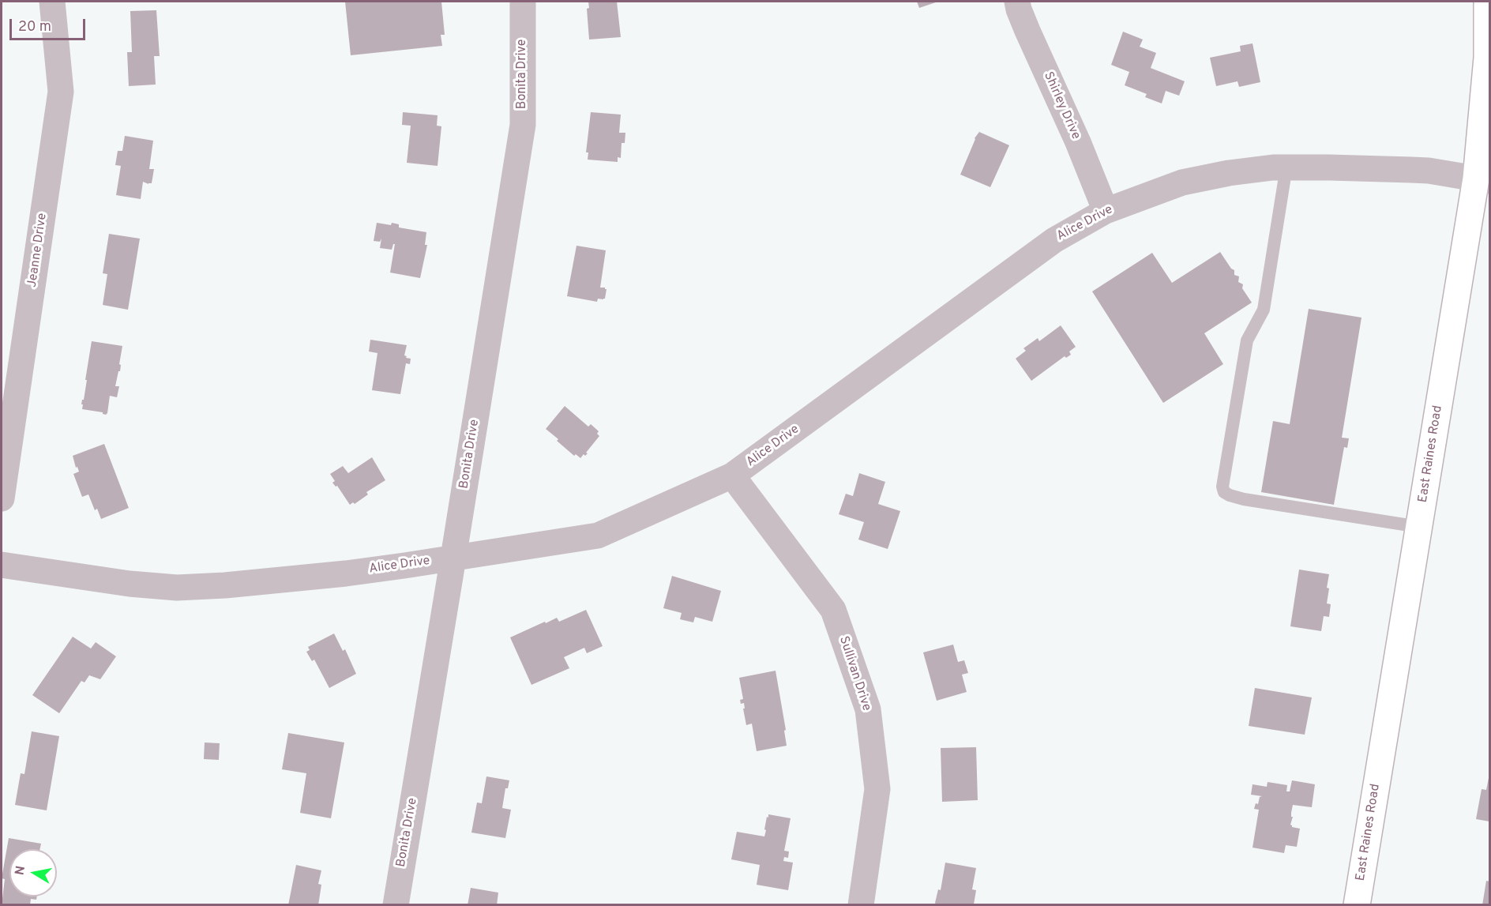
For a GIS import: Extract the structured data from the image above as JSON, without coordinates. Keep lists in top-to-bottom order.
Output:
{
  "streets": {
    "main road": ["East Raines Road"],
    "street": [
      "Bonita Drive",
      "Shirley Drive",
      "Alice Drive",
      "Jeanne Drive",
      "Sullivan Drive"
    ]
  },
  "crossings": [
    ["Bonita Drive", "Alice Drive"],
    ["Shirley Drive", "Alice Drive"],
    ["Alice Drive", "East Raines Road"],
    ["Alice Drive", "Sullivan Drive"]
  ],
  "scale_bar": "20 m",
  "north": "left"
}
